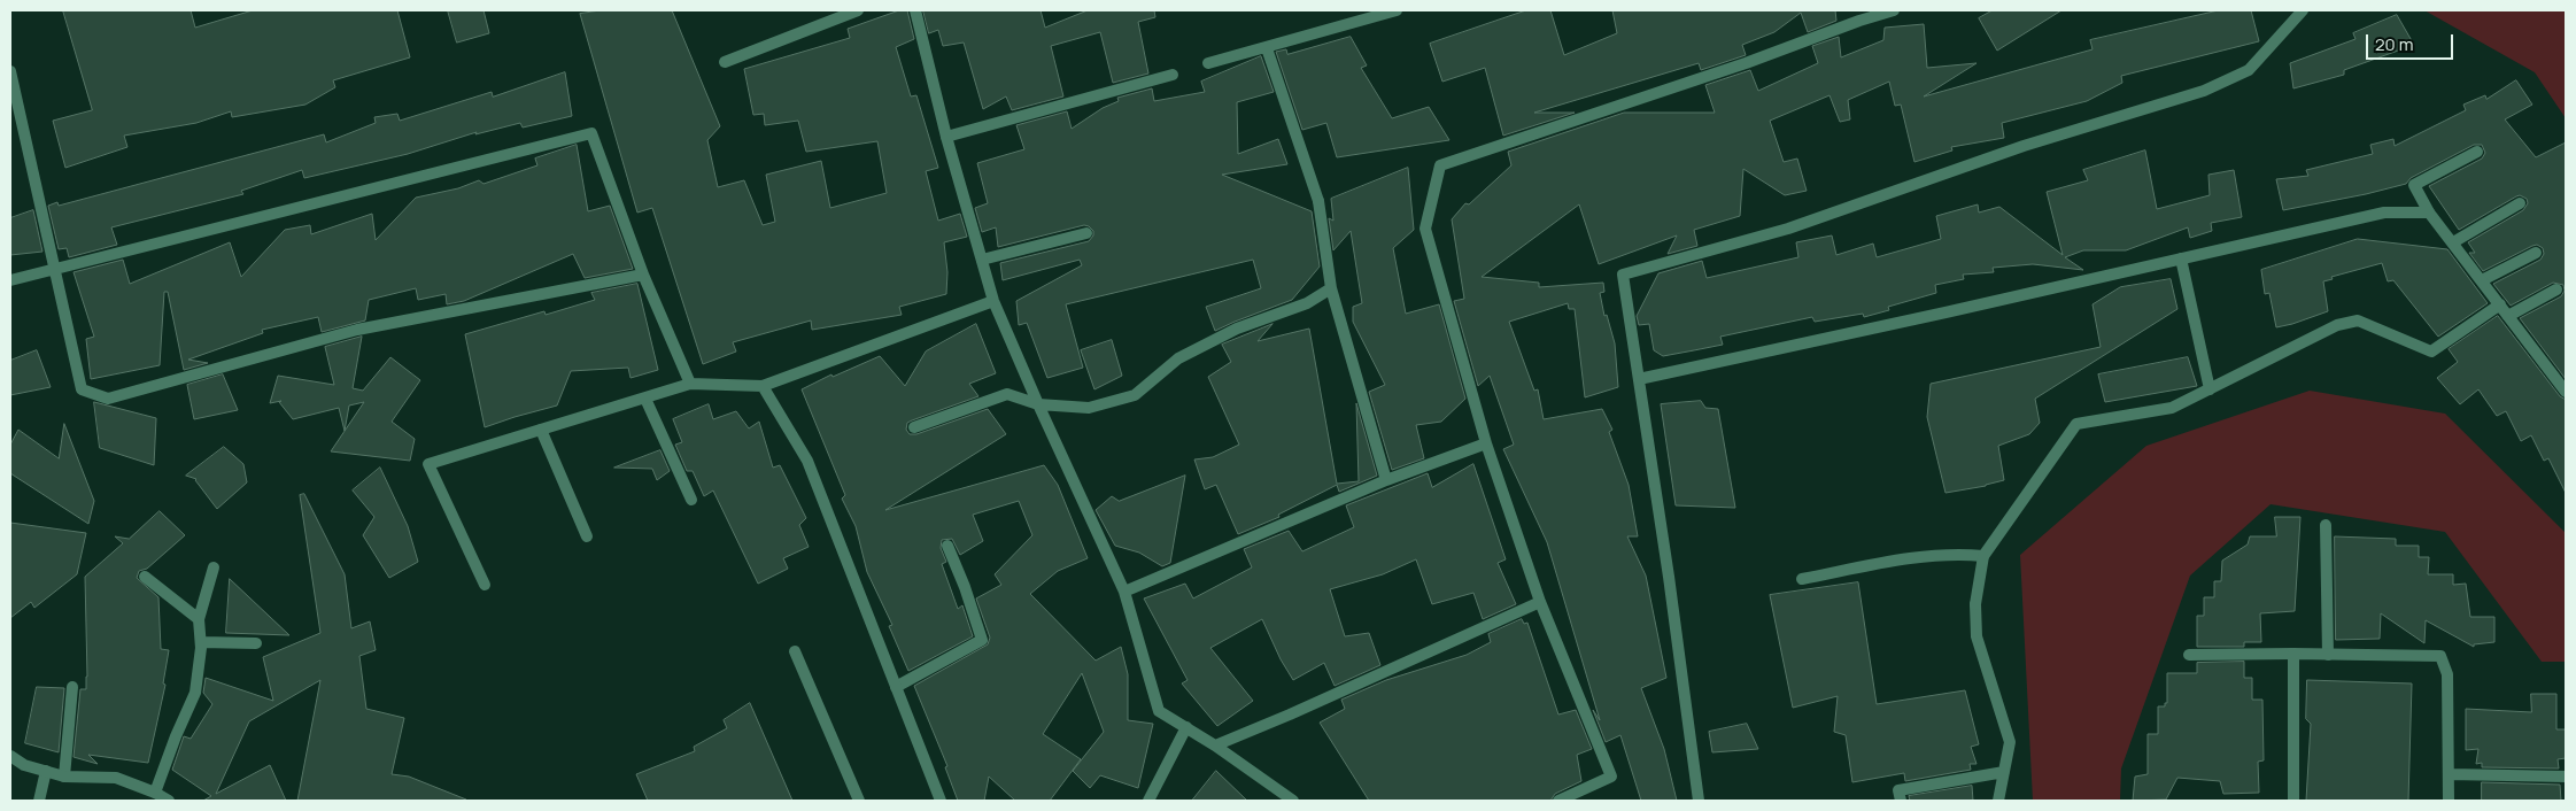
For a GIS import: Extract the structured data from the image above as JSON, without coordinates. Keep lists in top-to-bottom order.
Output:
{
  "scale_bar": "20 m"
}
